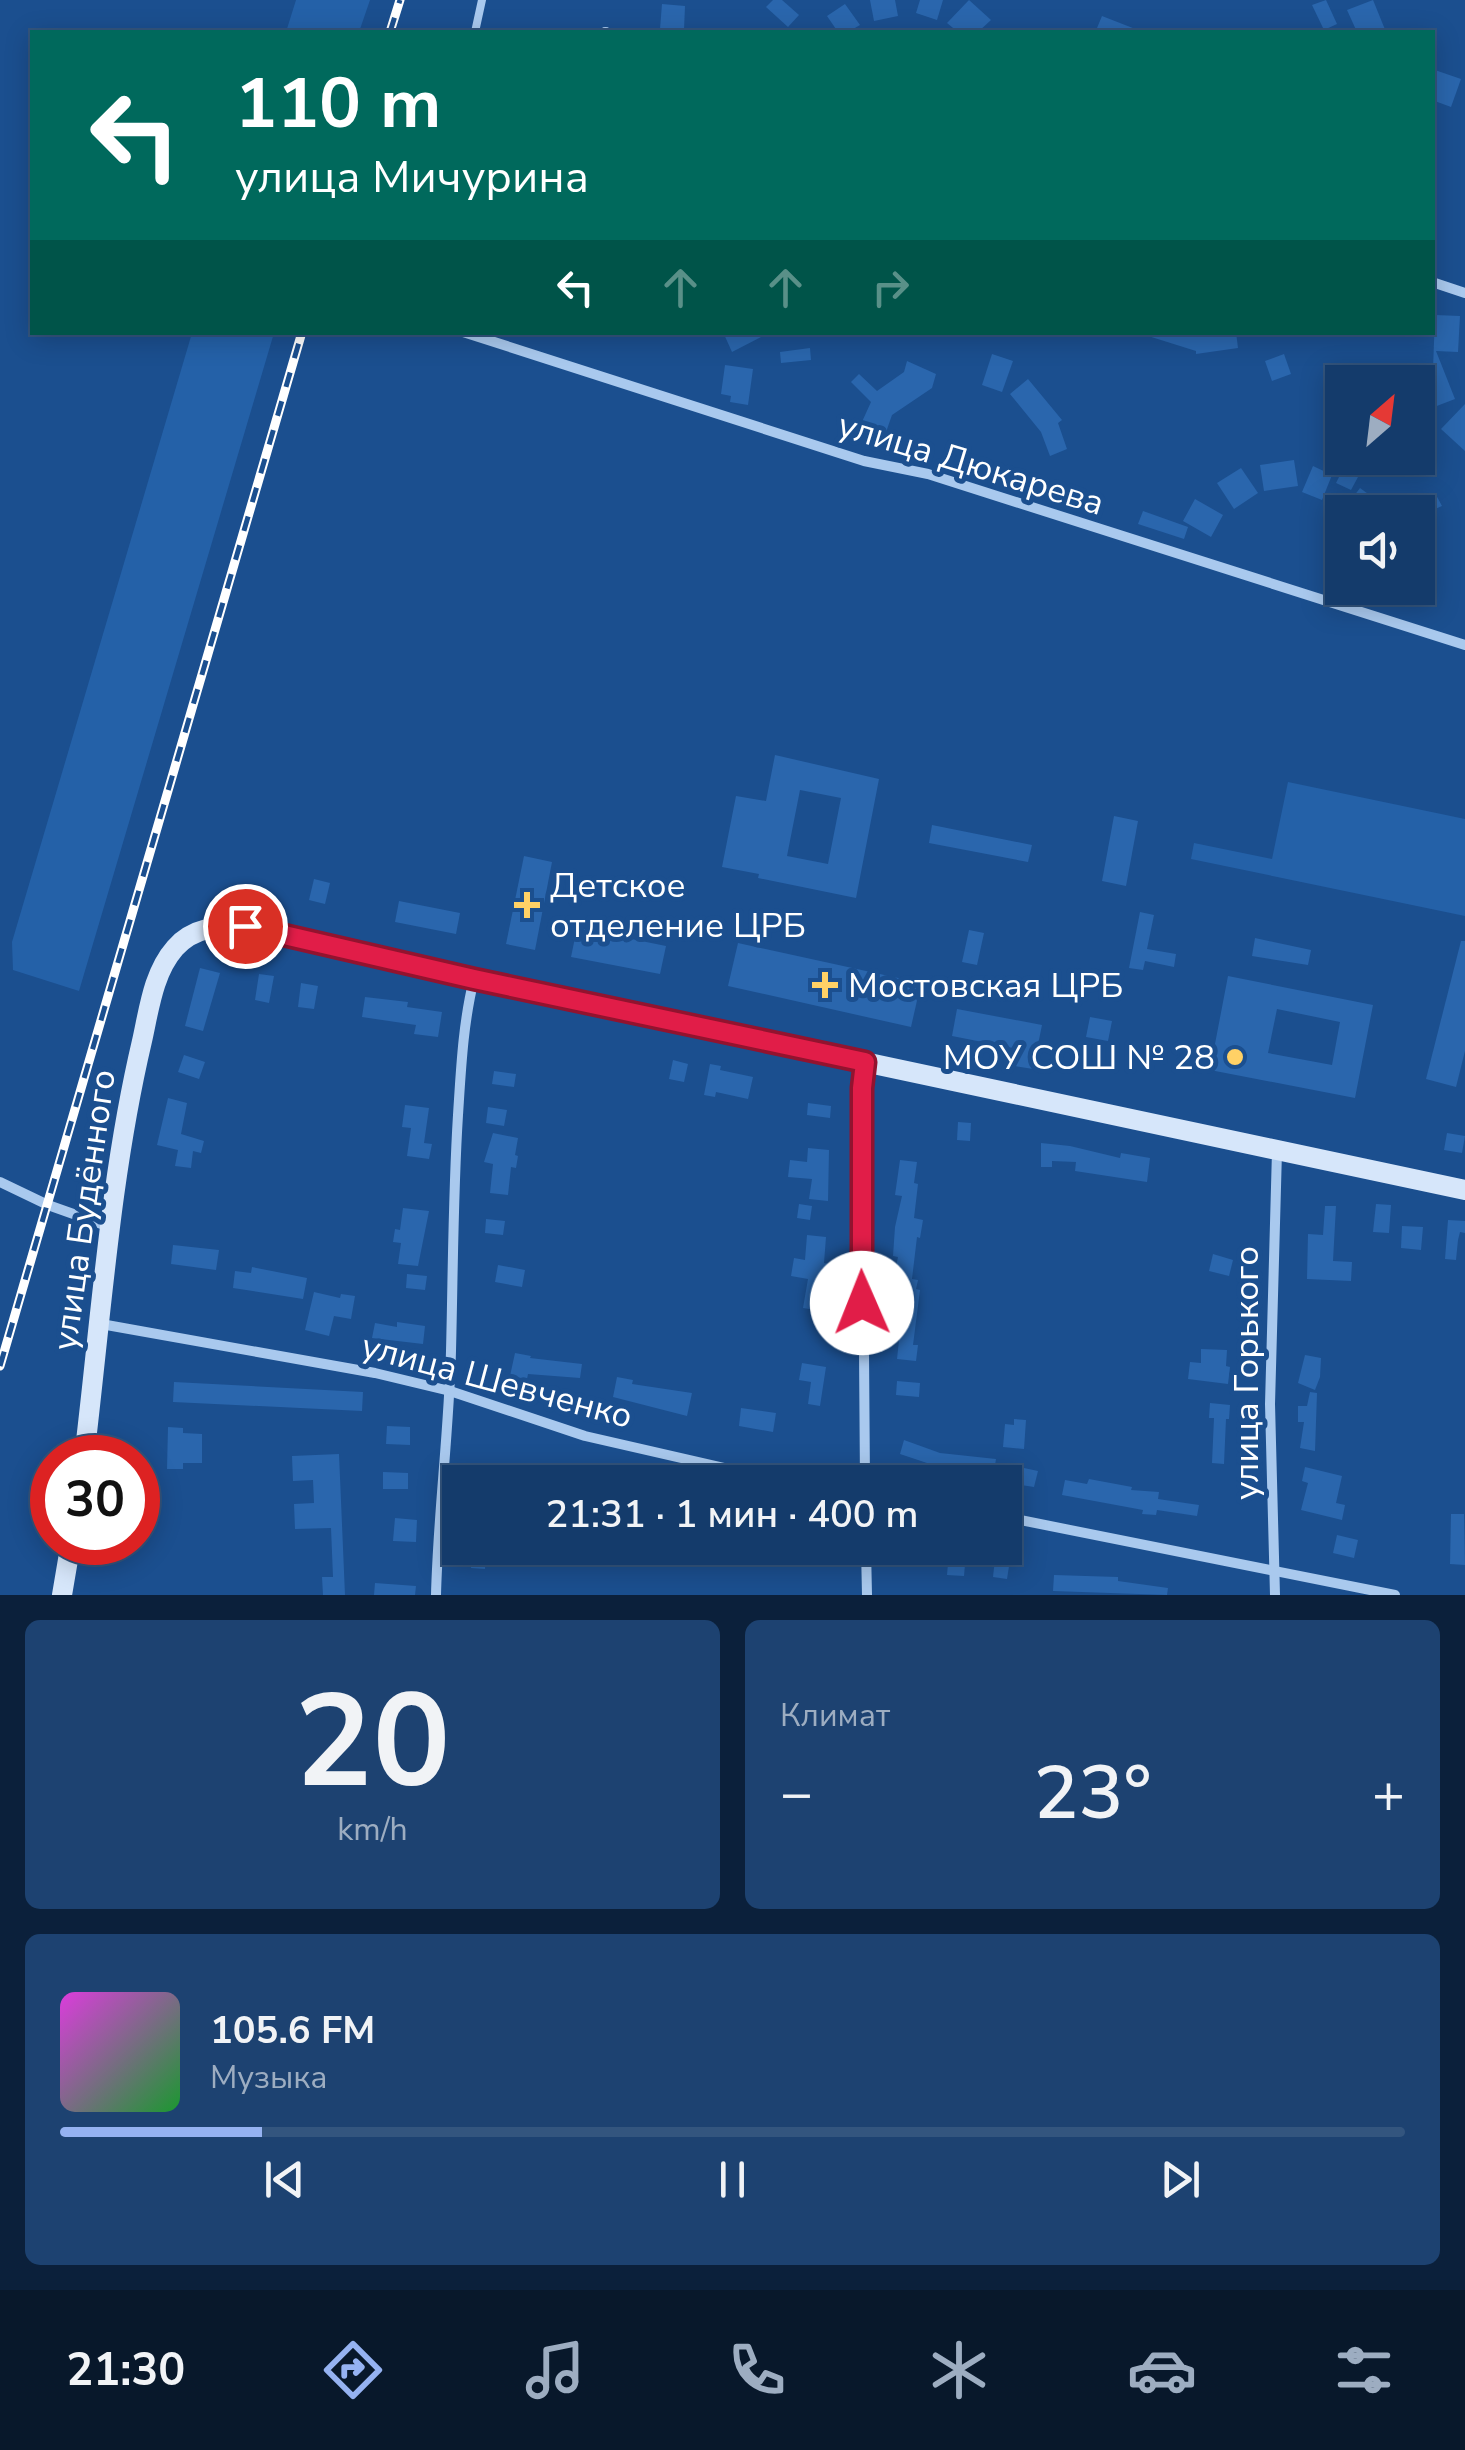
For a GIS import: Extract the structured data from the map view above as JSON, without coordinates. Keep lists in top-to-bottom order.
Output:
{
  "streets": {
    "street": [
      "улица Дюкарева",
      "улица Будённого",
      "улица Горького",
      "улица Шевченко"
    ]
  },
  "crossings": [
    ["улица Будённого", "улица Шевченко"]
  ],
  "places": {
    "health": ["Детское отделение ЦРБ", "Мостовская ЦРБ"],
    "other": ["МОУ СОШ № 28"]
  },
  "north": "top right",
  "page": {
    "turn": ["110 m", "улица Мичурина"],
    "limit": "30",
    "trip": "21:31 · 1 мин · 400 m",
    "tile": [
      ["20", "km/h"],
      "Климат"
    ],
    "heat": ["−", "23°", "+"],
    "song": ["105.6 FM", "Музыка"],
    "tabs": "21:30"
  }
}
